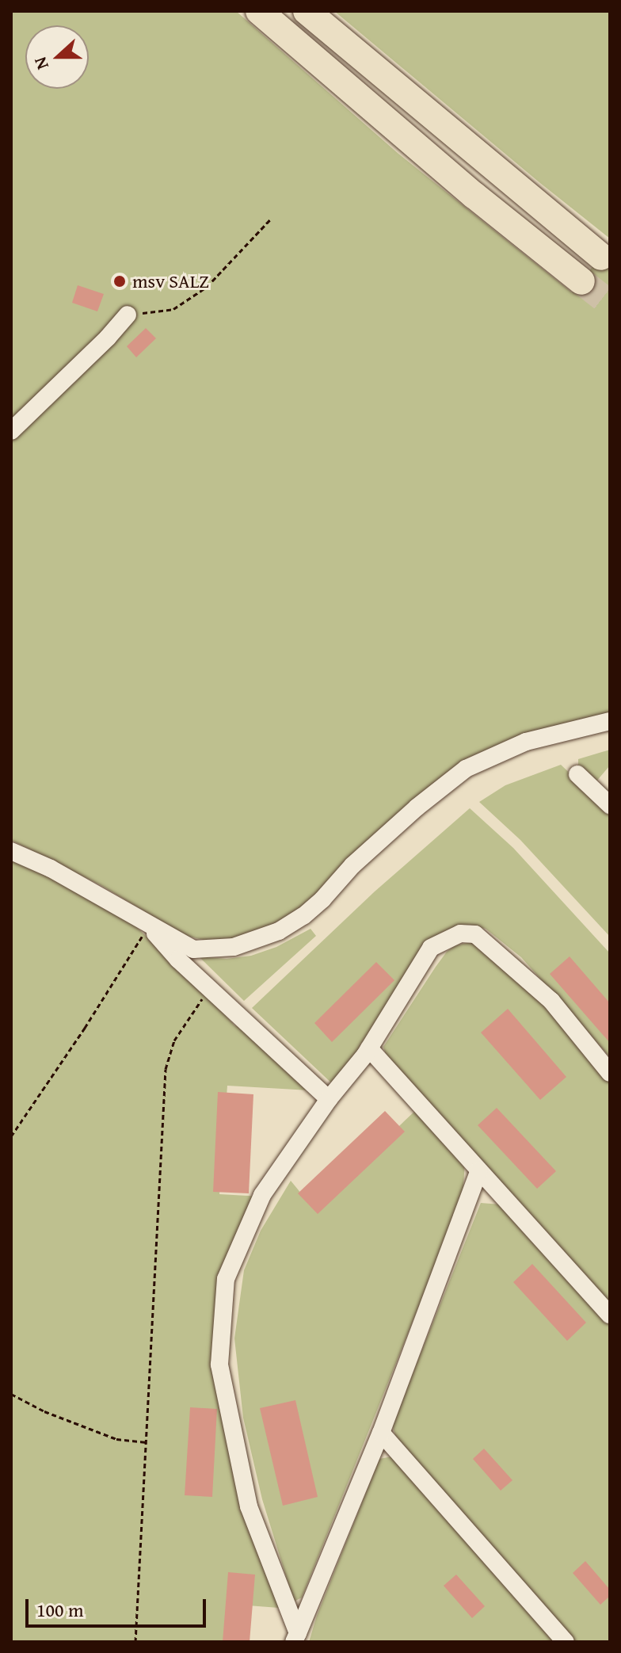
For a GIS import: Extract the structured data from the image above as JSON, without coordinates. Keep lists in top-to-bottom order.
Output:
{
  "places": ["msv SALZ"],
  "scale_bar": "100 m",
  "north": "left"
}
